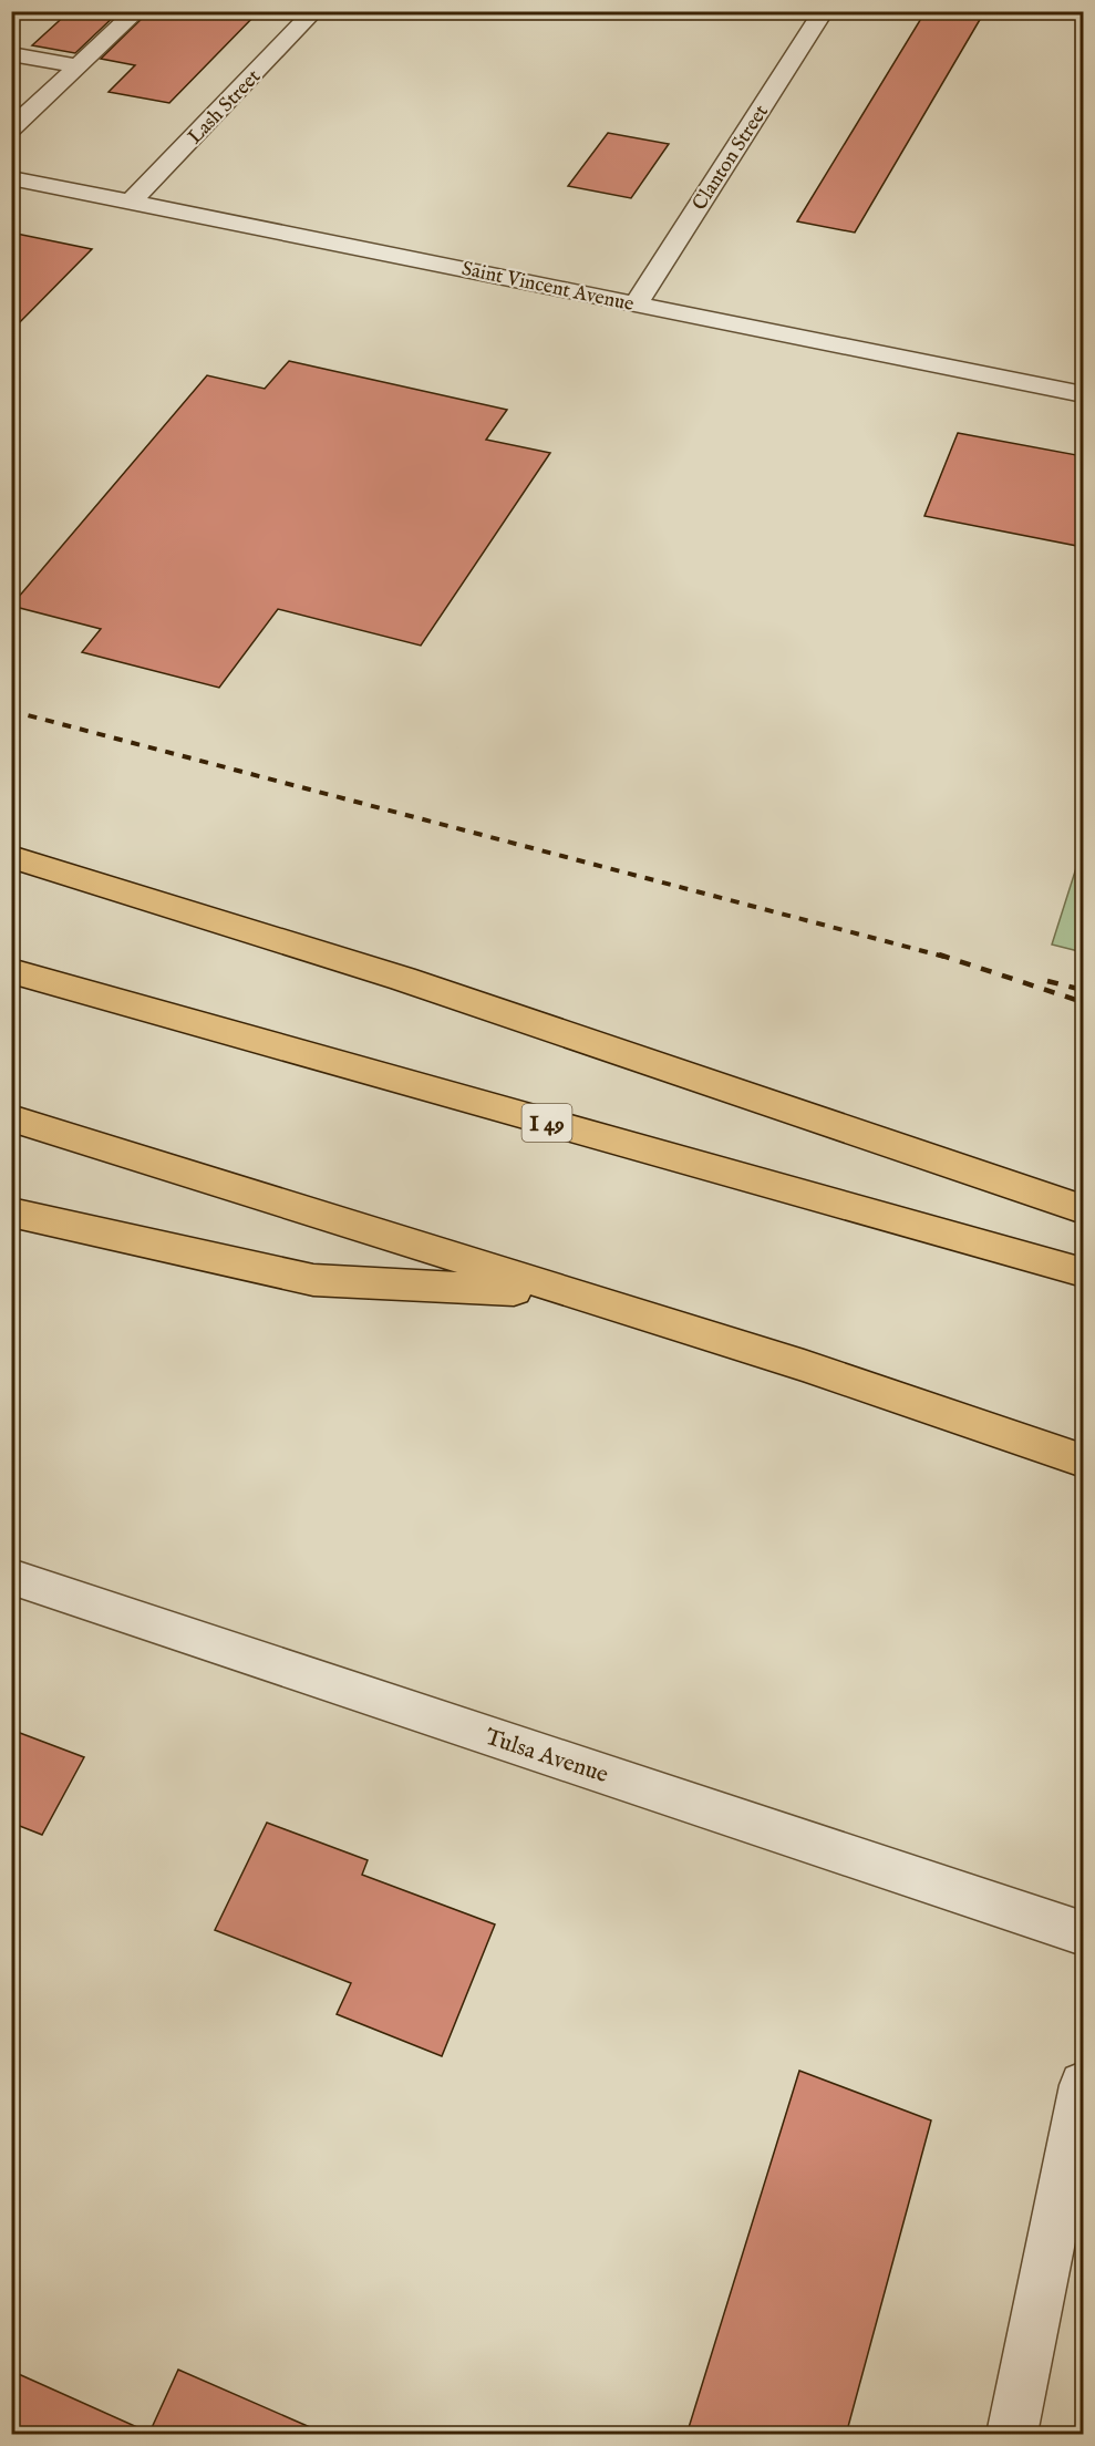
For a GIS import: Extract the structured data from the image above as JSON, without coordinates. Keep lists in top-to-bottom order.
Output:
{
  "streets": {
    "highway": ["I 49"],
    "street": [
      "Lash Street",
      "Clanton Street",
      "Saint Vincent Avenue",
      "Tulsa Avenue"
    ]
  },
  "crossings": [
    ["Lash Street", "Saint Vincent Avenue"],
    ["Clanton Street", "Saint Vincent Avenue"]
  ]
}
